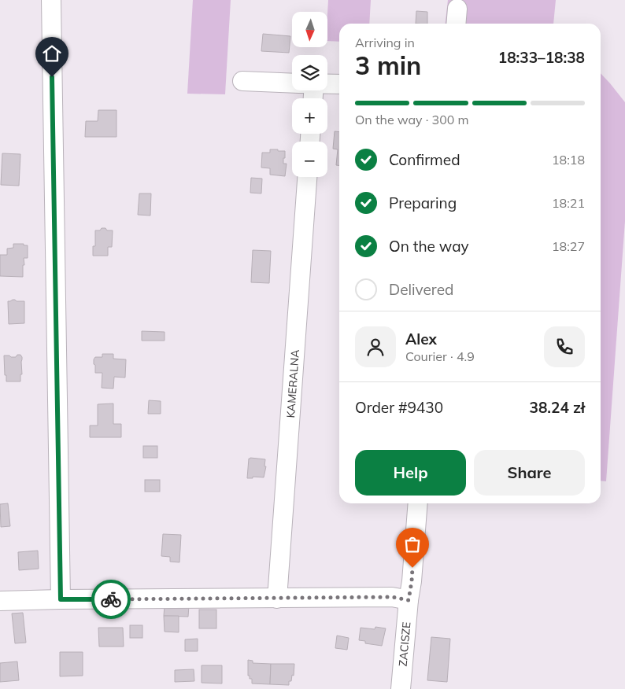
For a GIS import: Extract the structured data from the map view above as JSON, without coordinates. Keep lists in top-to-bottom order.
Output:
{
  "streets": {
    "street": ["KAMERALNA", "ZACISZE"]
  },
  "north": "bottom",
  "page": {
    "map_buttons": ["+", "−"],
    "heading": ["3 min", "Arriving in", "18:33–18:38"],
    "panel": [
      "Alex",
      "Courier · 4.9",
      "Order #9430",
      "38.24 zł"
    ],
    "bar": "On the way · 300 m",
    "list": [
      ["Confirmed", "18:18"],
      ["Preparing", "18:21"],
      ["On the way", "18:27"],
      "Delivered"
    ],
    "buttons": ["Help", "Share"]
  }
}
